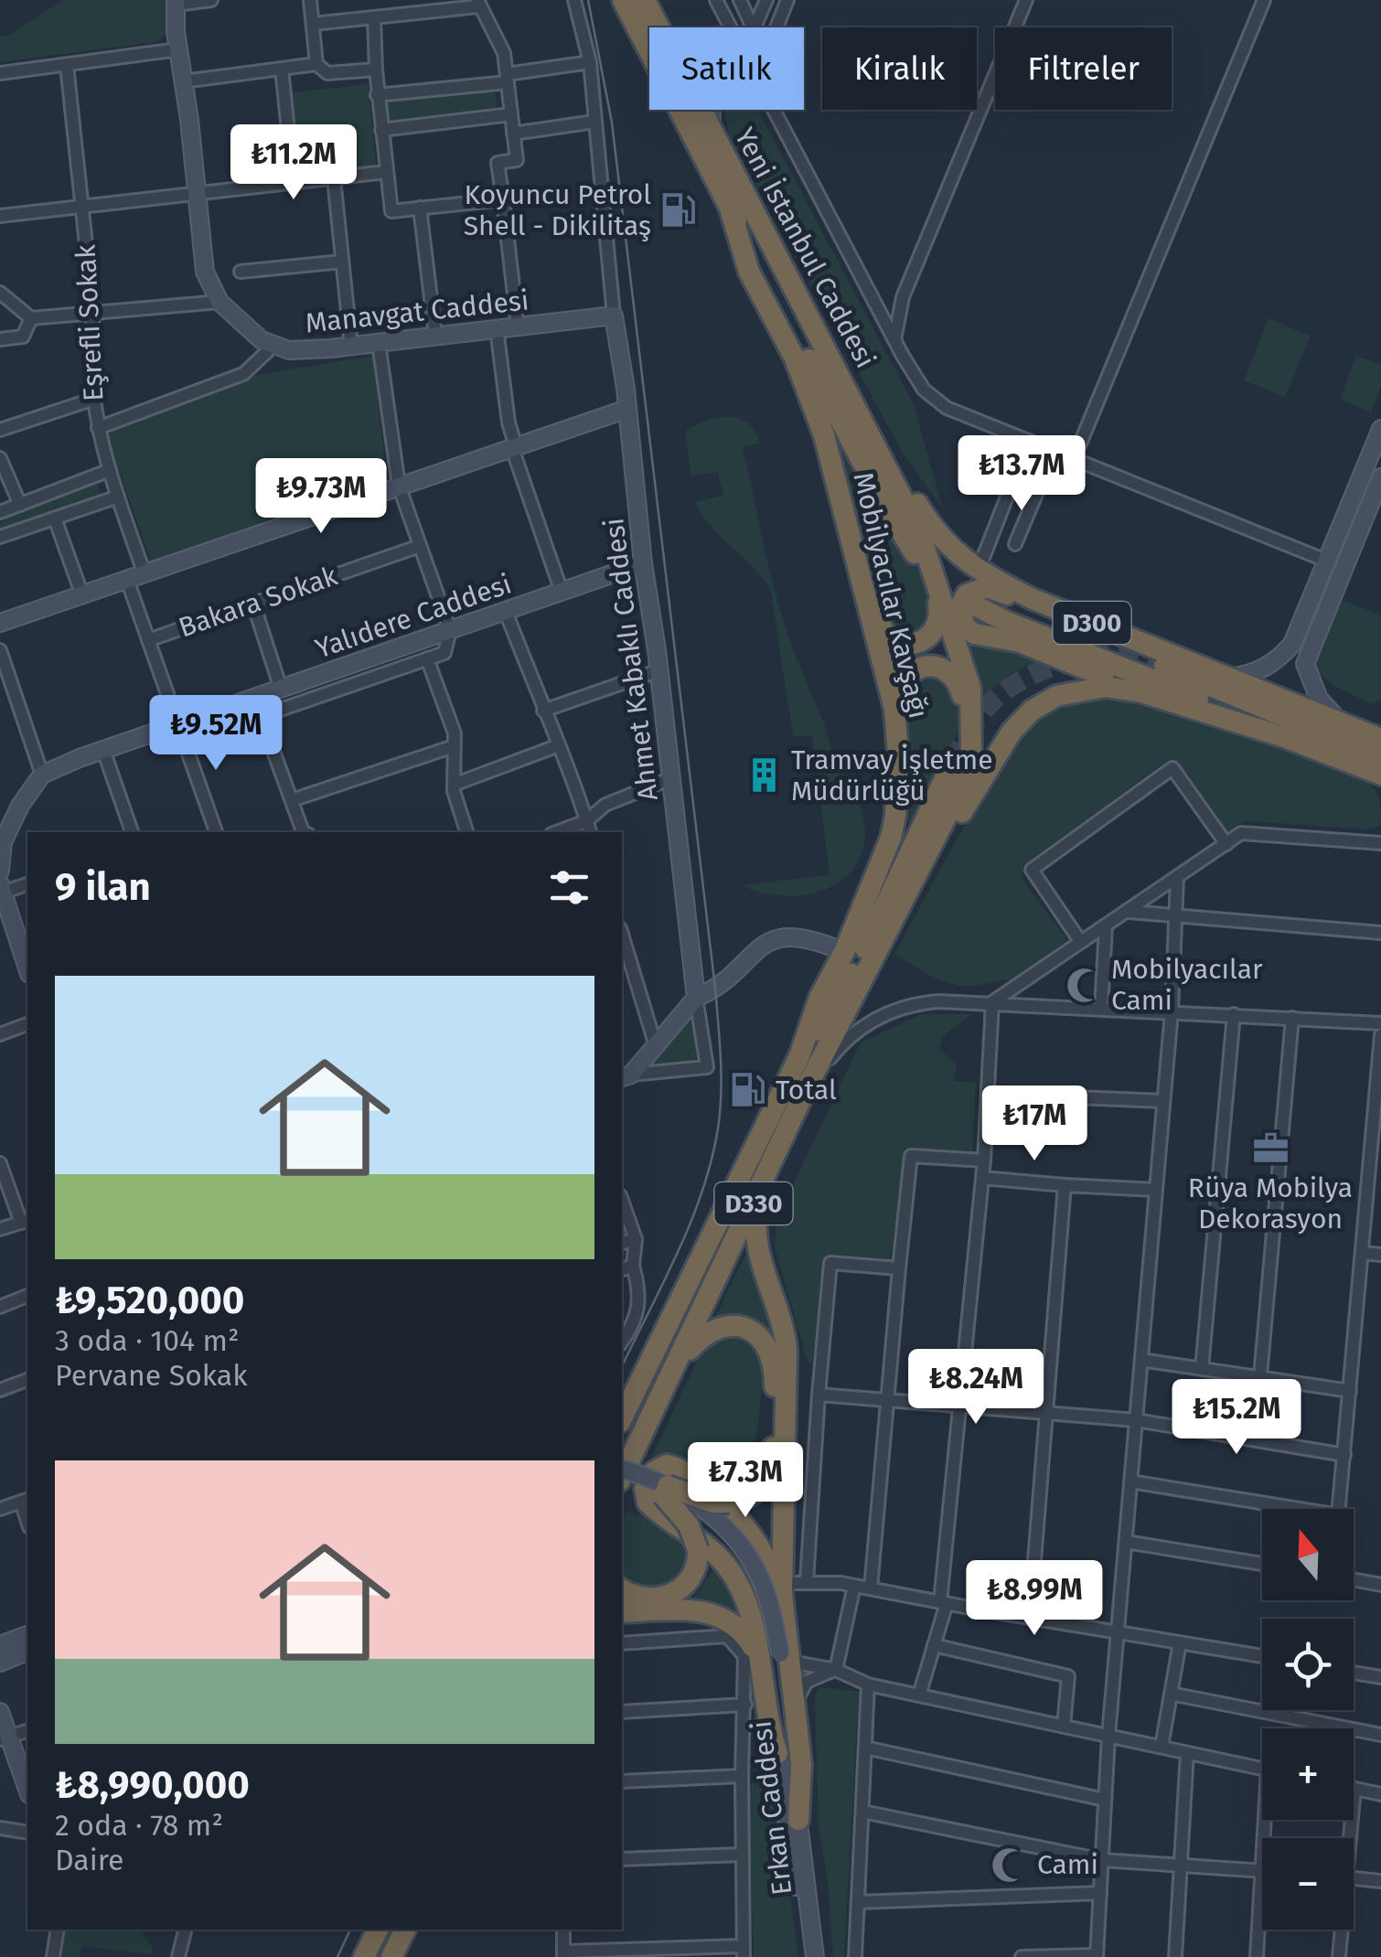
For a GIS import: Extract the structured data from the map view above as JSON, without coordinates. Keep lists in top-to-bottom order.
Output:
{
  "streets": {
    "highway": [
      "Yeni İstanbul Caddesi",
      "Mobilyacılar Kavşağı",
      "D300",
      "D330"
    ],
    "street": [
      "Manavgat Caddesi",
      "Eşrefli Sokak",
      "Bakara Sokak",
      "Yalıdere Caddesi",
      "Ahmet Kabaklı Caddesi",
      "Erkan Caddesi"
    ]
  },
  "crossings": [
    ["Yeni İstanbul Caddesi", "Mobilyacılar Kavşağı"],
    ["Manavgat Caddesi", "Ahmet Kabaklı Caddesi"],
    ["Mobilyacılar Kavşağı", "D330"],
    ["Yalıdere Caddesi", "Ahmet Kabaklı Caddesi"],
    ["D300", "D330"]
  ],
  "places": {
    "fuel station": ["Koyuncu Petrol Shell - Dikilitaş", "Total"],
    "building": ["Tramvay İşletme Müdürlüğü"],
    "mosque": ["Mobilyacılar Cami", "Cami"],
    "office": ["Rüya Mobilya Dekorasyon"]
  },
  "north": "top",
  "page": {
    "chip": ["Satılık", "Kiralık", "Filtreler"],
    "price": [
      "₺11.2M",
      "₺13.7M",
      "₺9.73M",
      "₺9.52M",
      "₺17M",
      "₺8.24M",
      "₺15.2M",
      "₺7.3M",
      "₺8.99M"
    ],
    "heading": "9 ilan",
    "list": [
      {
        "name": "₺9,520,000",
        "note": "3 oda · 104 m² · Pervane Sokak"
      },
      {
        "name": "₺8,990,000",
        "note": "2 oda · 78 m² · Daire"
      }
    ],
    "map_buttons": ["+", "−"]
  }
}
